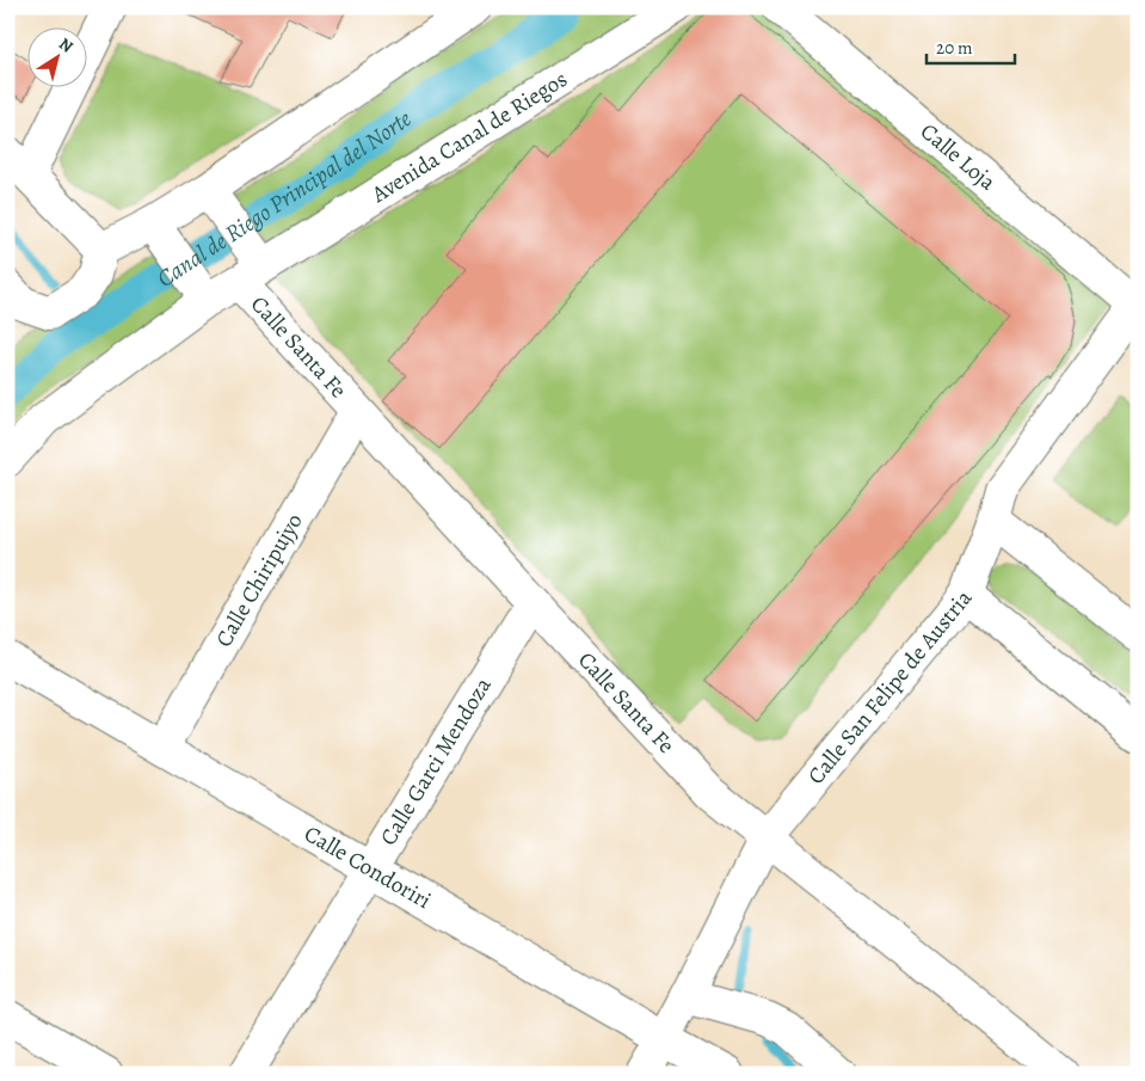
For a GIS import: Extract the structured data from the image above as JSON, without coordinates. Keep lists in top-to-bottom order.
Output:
{
  "streets": {
    "street": [
      "Avenida Canal de Riegos",
      "Calle Loja",
      "Calle Santa Fe",
      "Calle Chiripujyo",
      "Calle San Felipe de Austria",
      "Calle Garci Mendoza",
      "Calle Condoriri"
    ]
  },
  "crossings": [
    ["Avenida Canal de Riegos", "Calle Santa Fe"],
    ["Calle Loja", "Calle San Felipe de Austria"],
    ["Calle Santa Fe", "Calle Chiripujyo"],
    ["Calle Santa Fe", "Calle San Felipe de Austria"],
    ["Calle Santa Fe", "Calle Garci Mendoza"],
    ["Calle Chiripujyo", "Calle Condoriri"],
    ["Calle San Felipe de Austria", "Calle Condoriri"],
    ["Calle Garci Mendoza", "Calle Condoriri"]
  ],
  "water": ["Canal de Riego Principal del Norte"],
  "scale_bar": "20 m",
  "north": "top right"
}
